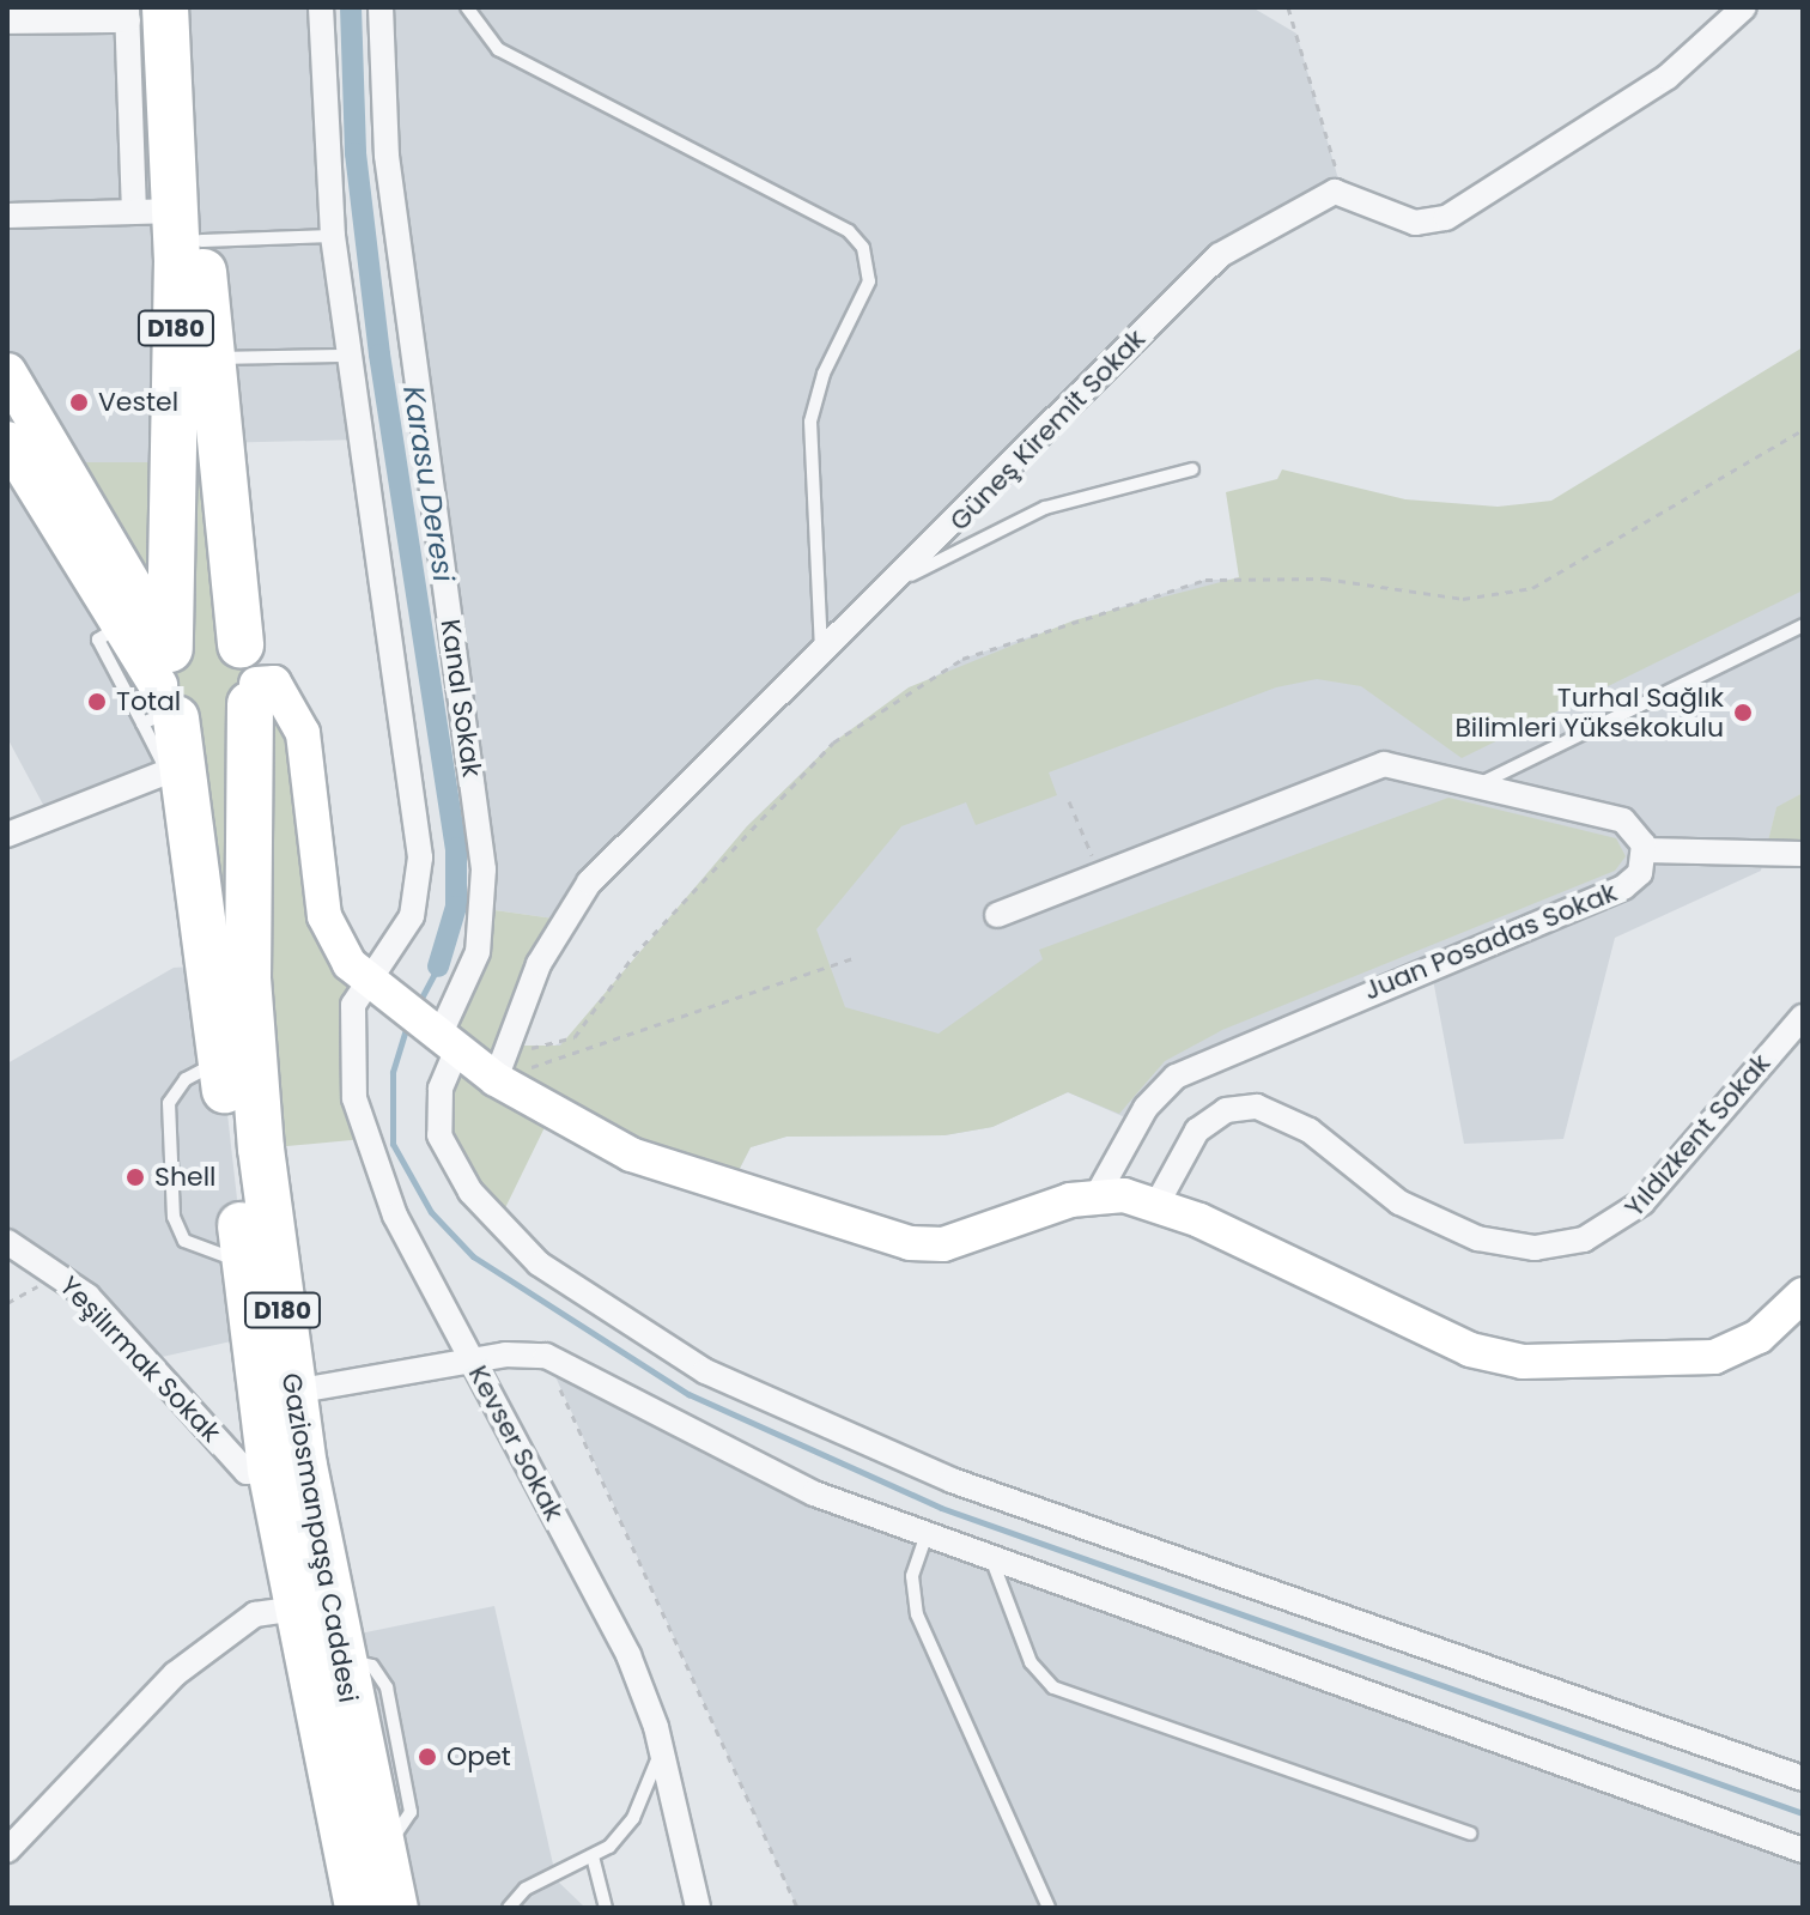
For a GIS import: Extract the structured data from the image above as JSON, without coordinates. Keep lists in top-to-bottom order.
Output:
{
  "streets": {
    "highway": ["D180", "Gaziosmanpaşa Caddesi"],
    "street": [
      "Güneş Kiremit Sokak",
      "Kanal Sokak",
      "Juan Posadas Sokak",
      "Yıldızkent Sokak",
      "Yeşilırmak Sokak",
      "Kevser Sokak"
    ]
  },
  "crossings": [
    ["D180", "Gaziosmanpaşa Caddesi"],
    ["Yeşilırmak Sokak", "Gaziosmanpaşa Caddesi"]
  ],
  "water": ["Karasu Deresi"],
  "places": [
    "Vestel",
    "Total",
    "Turhal Sağlık Bilimleri Yüksekokulu",
    "Shell",
    "Opet"
  ]
}
